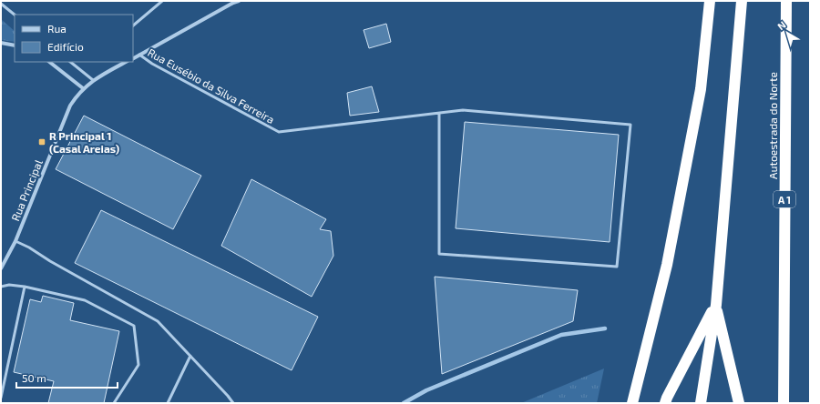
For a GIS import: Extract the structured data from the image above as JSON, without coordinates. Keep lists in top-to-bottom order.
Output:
{
  "streets": {
    "highway": ["Autoestrada do Norte", "A 1"],
    "street": ["Rua Principal"],
    "lane": ["Rua Eusébio da Silva Ferreira"]
  },
  "places": {
    "transit": ["R Principal 1 (Casal Areias)"]
  },
  "legend": ["Rua", "Edifício"],
  "scale_bar": "50 m",
  "north": "top left"
}
